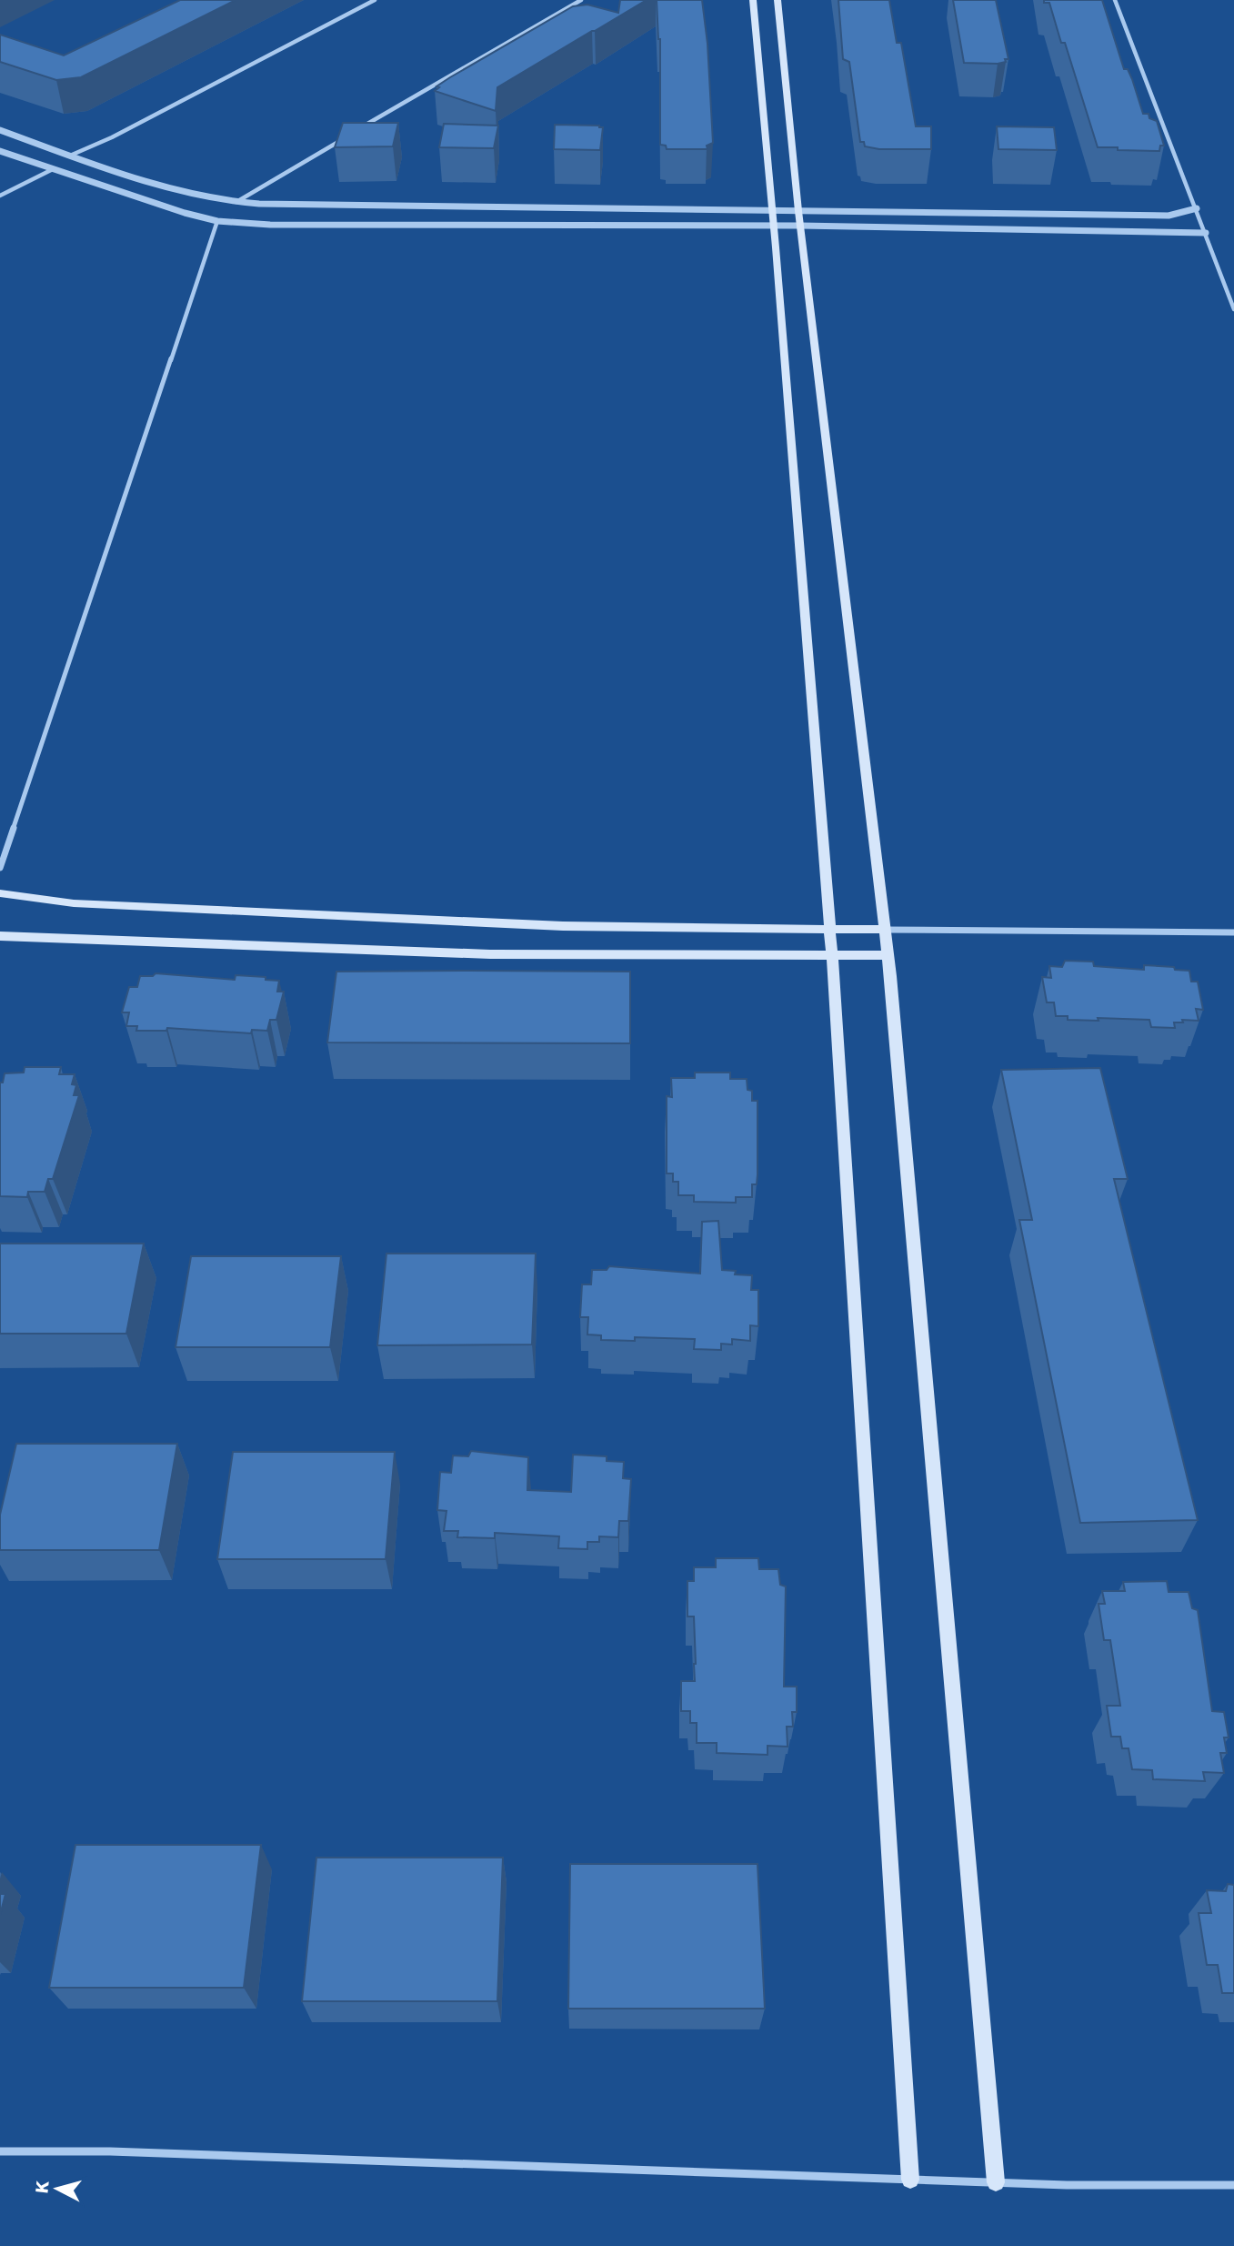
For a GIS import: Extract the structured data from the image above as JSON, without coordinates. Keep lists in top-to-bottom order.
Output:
{
  "north": "left"
}
